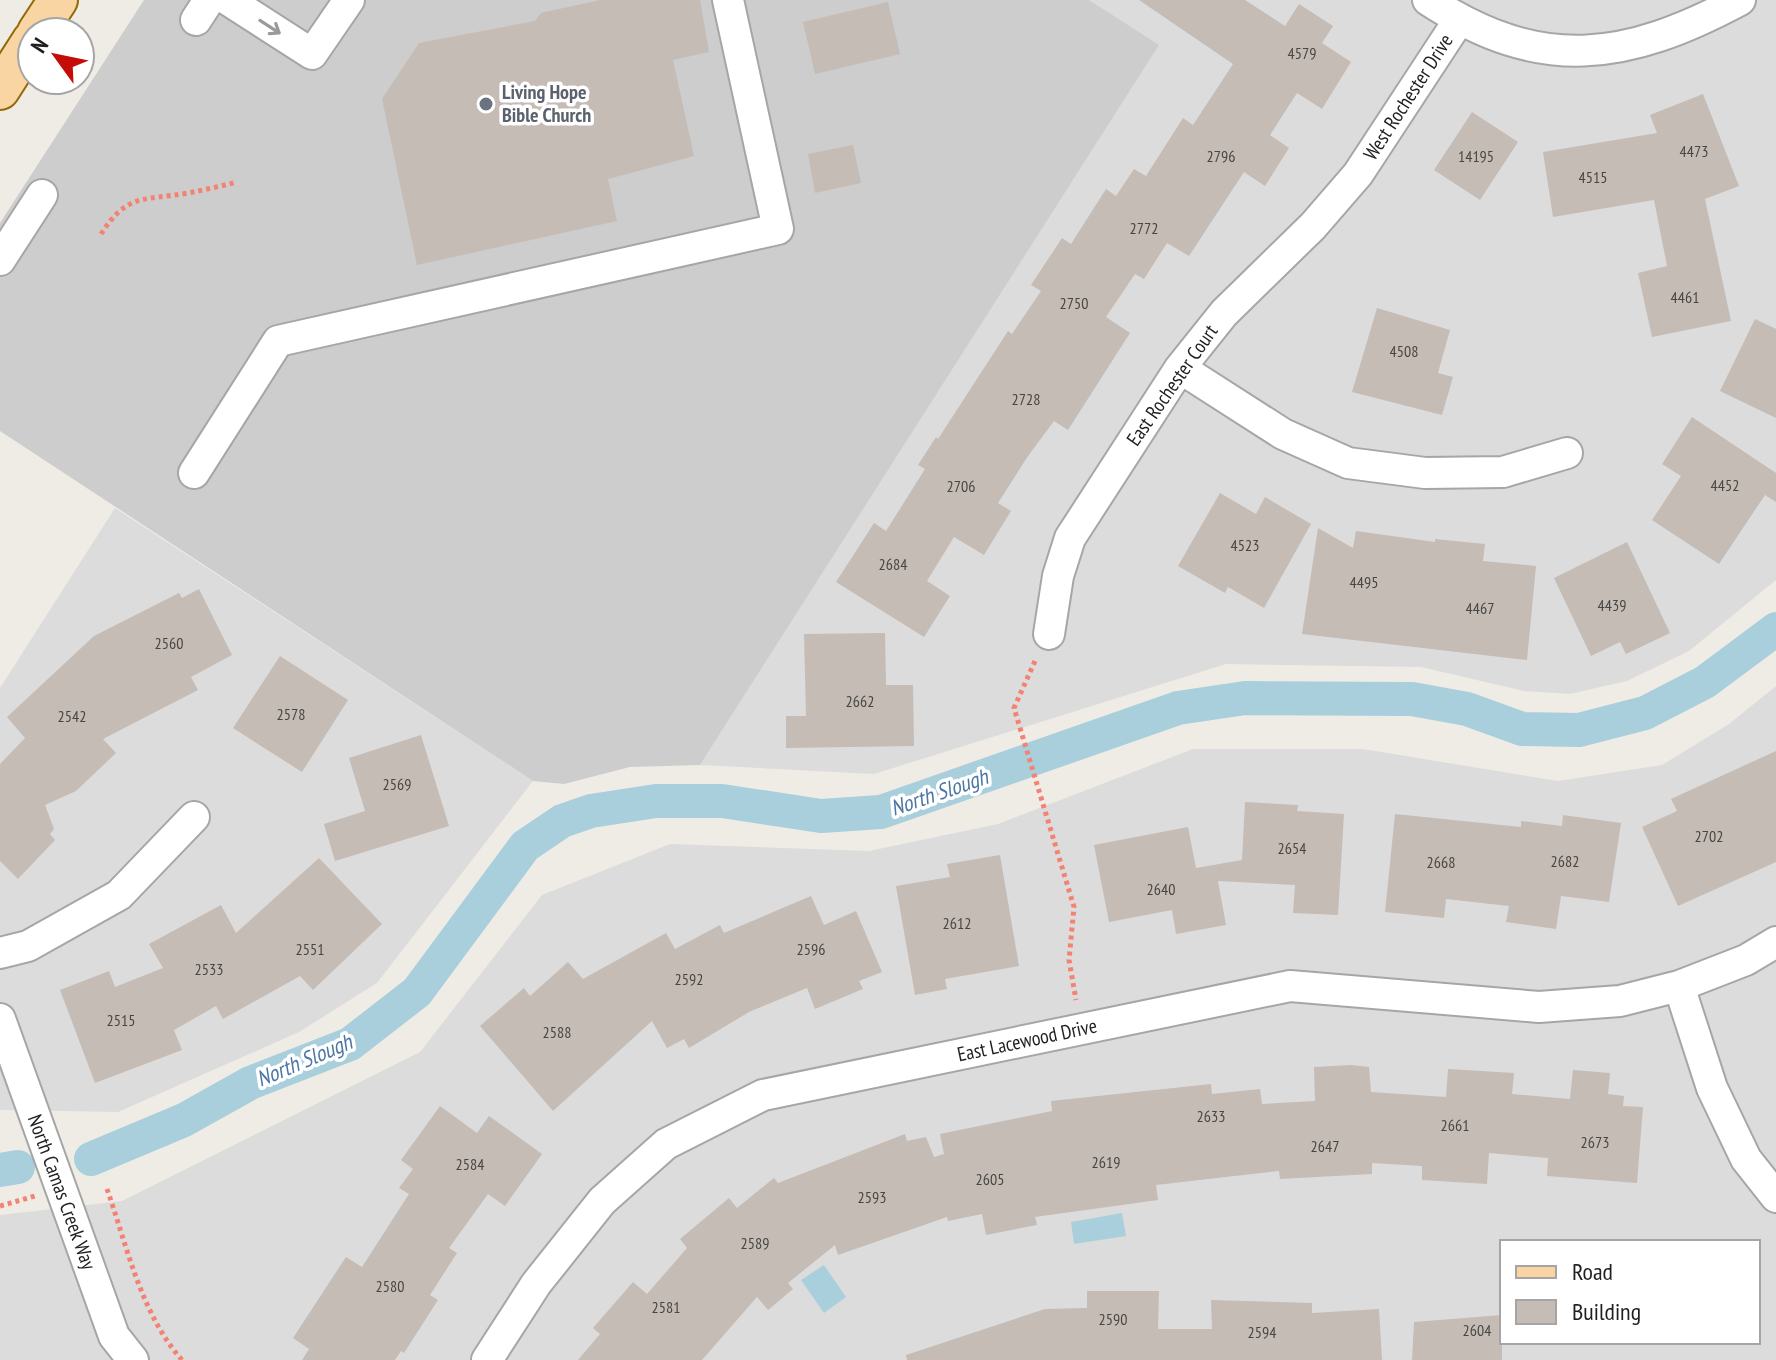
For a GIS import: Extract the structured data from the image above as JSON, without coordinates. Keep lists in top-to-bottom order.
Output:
{
  "streets": {
    "street": [
      "West Rochester Drive",
      "East Rochester Court",
      "East Lacewood Drive",
      "North Camas Creek Way"
    ]
  },
  "crossings": [
    ["West Rochester Drive", "East Rochester Court"]
  ],
  "water": ["North Slough"],
  "places": ["Living Hope Bible Church"],
  "house_numbers": [
    "4579",
    "4473",
    "2796",
    "14195",
    "4515",
    "2772",
    "4461",
    "2750",
    "4508",
    "2728",
    "4452",
    "2706",
    "4523",
    "2684",
    "4495",
    "4439",
    "4467",
    "2560",
    "2662",
    "2578",
    "2542",
    "2569",
    "2702",
    "2654",
    "2682",
    "2668",
    "2640",
    "2612",
    "2551",
    "2596",
    "2533",
    "2592",
    "2515",
    "2588",
    "2633",
    "2661",
    "2673",
    "2647",
    "2619",
    "2584",
    "2605",
    "2593",
    "2589",
    "2580",
    "2581",
    "2590",
    "2604",
    "2594"
  ],
  "legend": ["Road", "Building"],
  "north": "top left"
}
